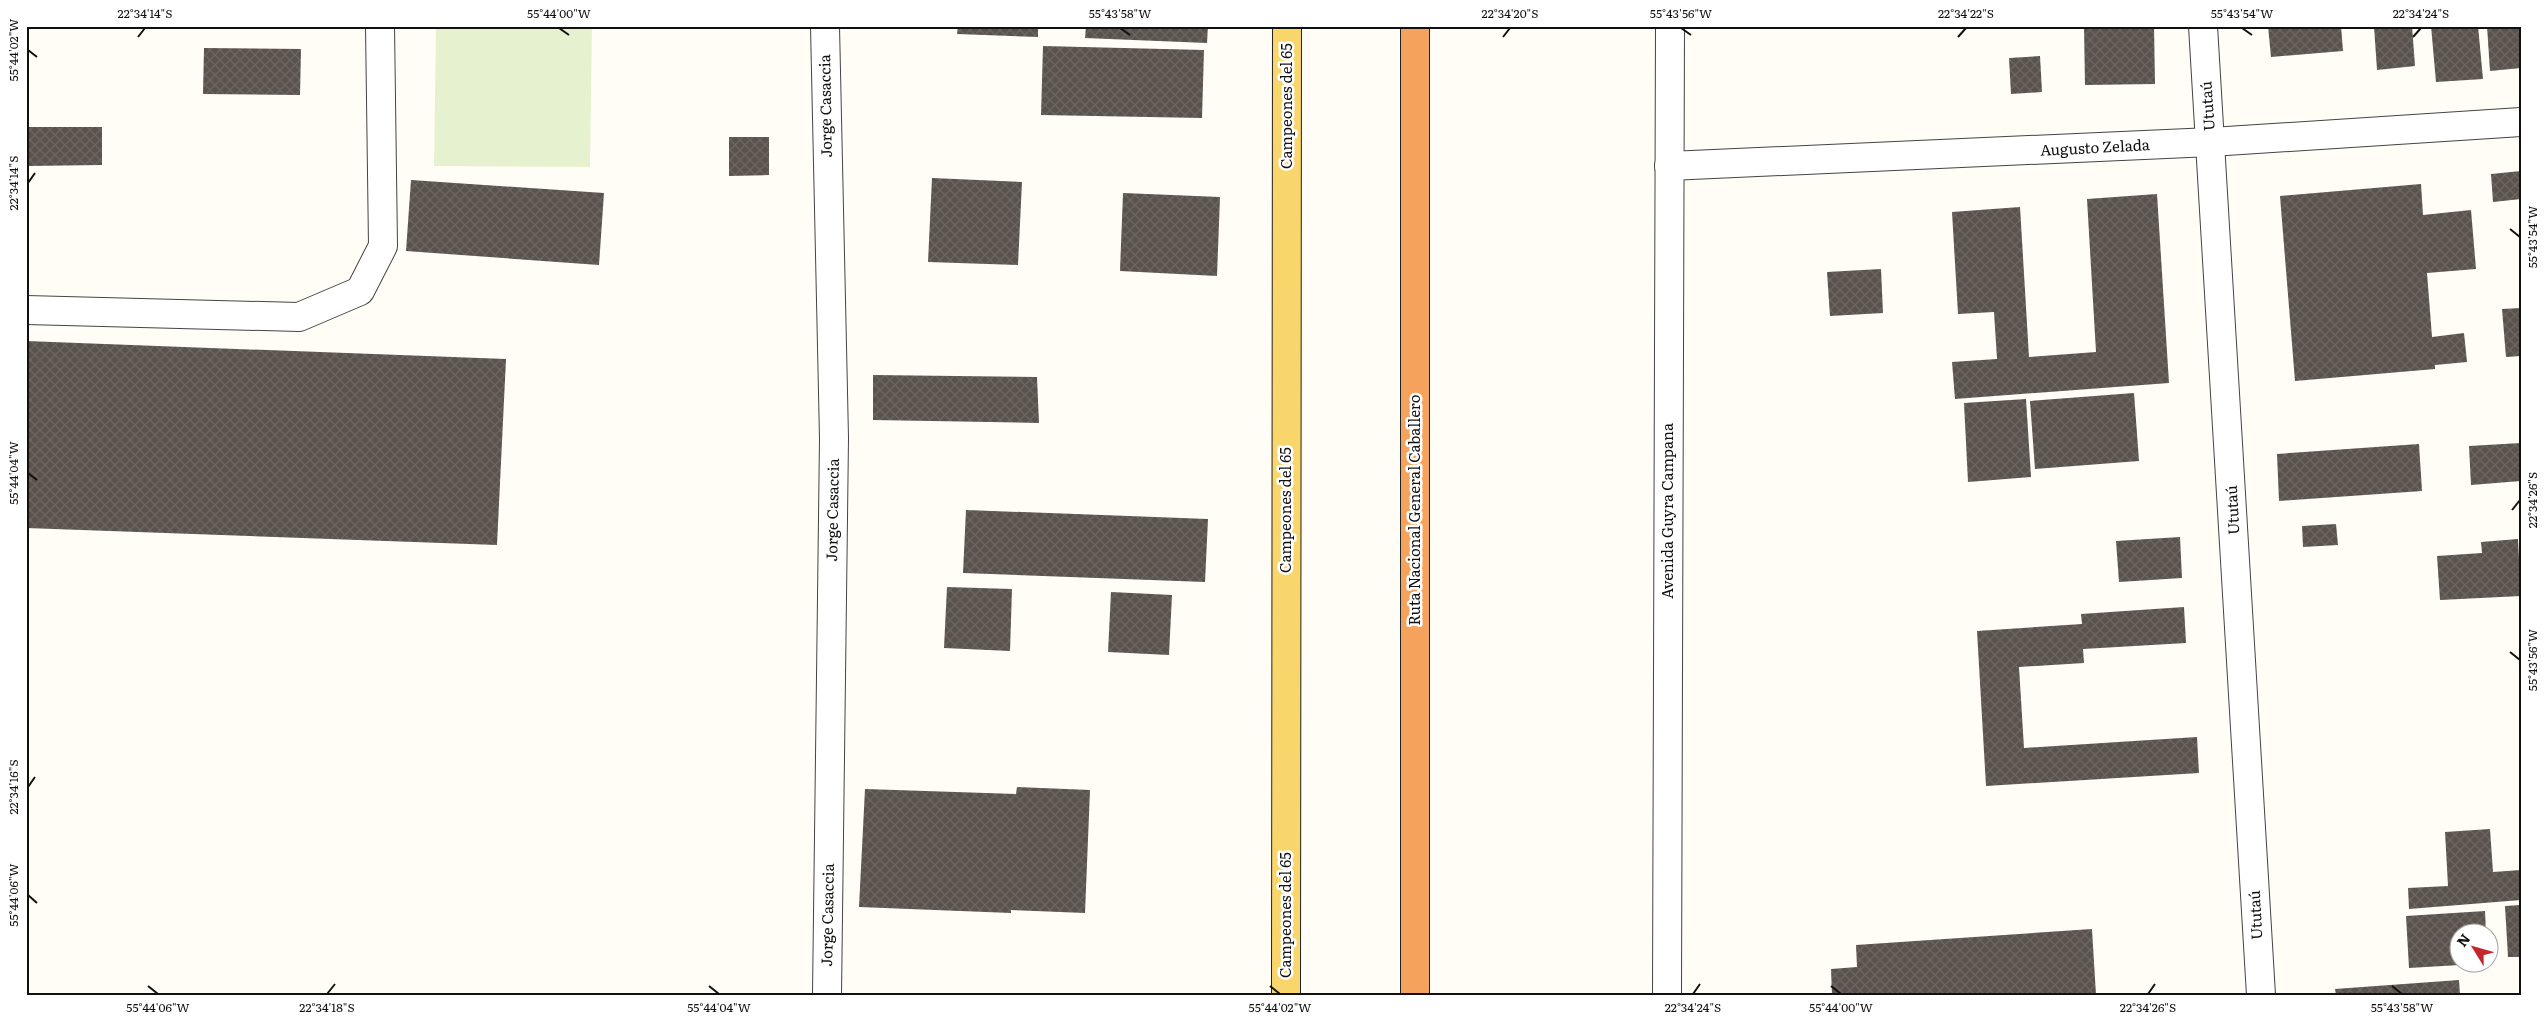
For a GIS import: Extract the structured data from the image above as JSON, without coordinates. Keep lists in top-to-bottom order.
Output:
{
  "streets": {
    "highway": ["Ruta Nacional General Caballero"],
    "main road": ["Campeones del 65"],
    "street": [
      "Jorge Casaccia",
      "Ututaú",
      "Augusto Zelada",
      "Avenida Guyra Campana"
    ]
  },
  "crossings": [
    ["Ututaú", "Augusto Zelada"],
    ["Augusto Zelada", "Avenida Guyra Campana"]
  ],
  "north": "top left",
  "coordinates": [
    "22°34'14\"S",
    "55°44'00\"W",
    "55°43'58\"W",
    "22°34'20\"S",
    "55°43'56\"W",
    "22°34'22\"S",
    "55°43'54\"W",
    "22°34'24\"S",
    "55°44'02\"W",
    "55°44'04\"W",
    "22°34'26\"S",
    "22°34'16\"S",
    "55°44'06\"W",
    "22°34'18\"S"
  ]
}
